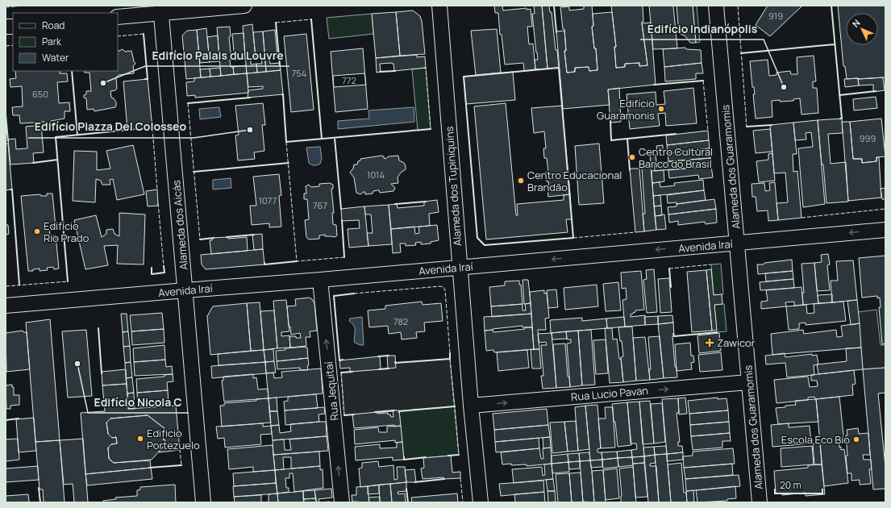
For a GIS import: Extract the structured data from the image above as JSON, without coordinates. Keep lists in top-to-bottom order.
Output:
{
  "streets": {
    "street": [
      "Alameda dos Guaramomis",
      "Alameda dos Tupiniquins",
      "Alameda dos Aicás",
      "Avenida Iraí",
      "Rua Jequitaí",
      "Rua Lucio Pavan"
    ]
  },
  "crossings": [
    ["Alameda dos Guaramomis", "Avenida Iraí"],
    ["Alameda dos Guaramomis", "Rua Lucio Pavan"],
    ["Alameda dos Tupiniquins", "Avenida Iraí"],
    ["Alameda dos Tupiniquins", "Rua Lucio Pavan"],
    ["Alameda dos Aicás", "Avenida Iraí"],
    ["Avenida Iraí", "Rua Jequitaí"]
  ],
  "one_way": ["Avenida Iraí", "Rua Jequitaí", "Rua Lucio Pavan"],
  "places": {
    "other": [
      "Edifício Palais du Louvre",
      "Edifício Indianópolis",
      "Edifício Guaramonis",
      "Edifício Piazza Del Colosseo",
      "Centro Cultural Banco do Brasil",
      "Centro Educacional Brandão",
      "Edifício Rio Prado",
      "Edifício Nicola C",
      "Edificio Portezuelo",
      "Escola Eco Bio"
    ],
    "health": ["Zawicor"]
  },
  "house_numbers": [
    "919",
    "754",
    "772",
    "650",
    "999",
    "1014",
    "1077",
    "767",
    "782"
  ],
  "legend": ["Road", "Park", "Water"],
  "scale_bar": "20 m",
  "north": "top left"
}
